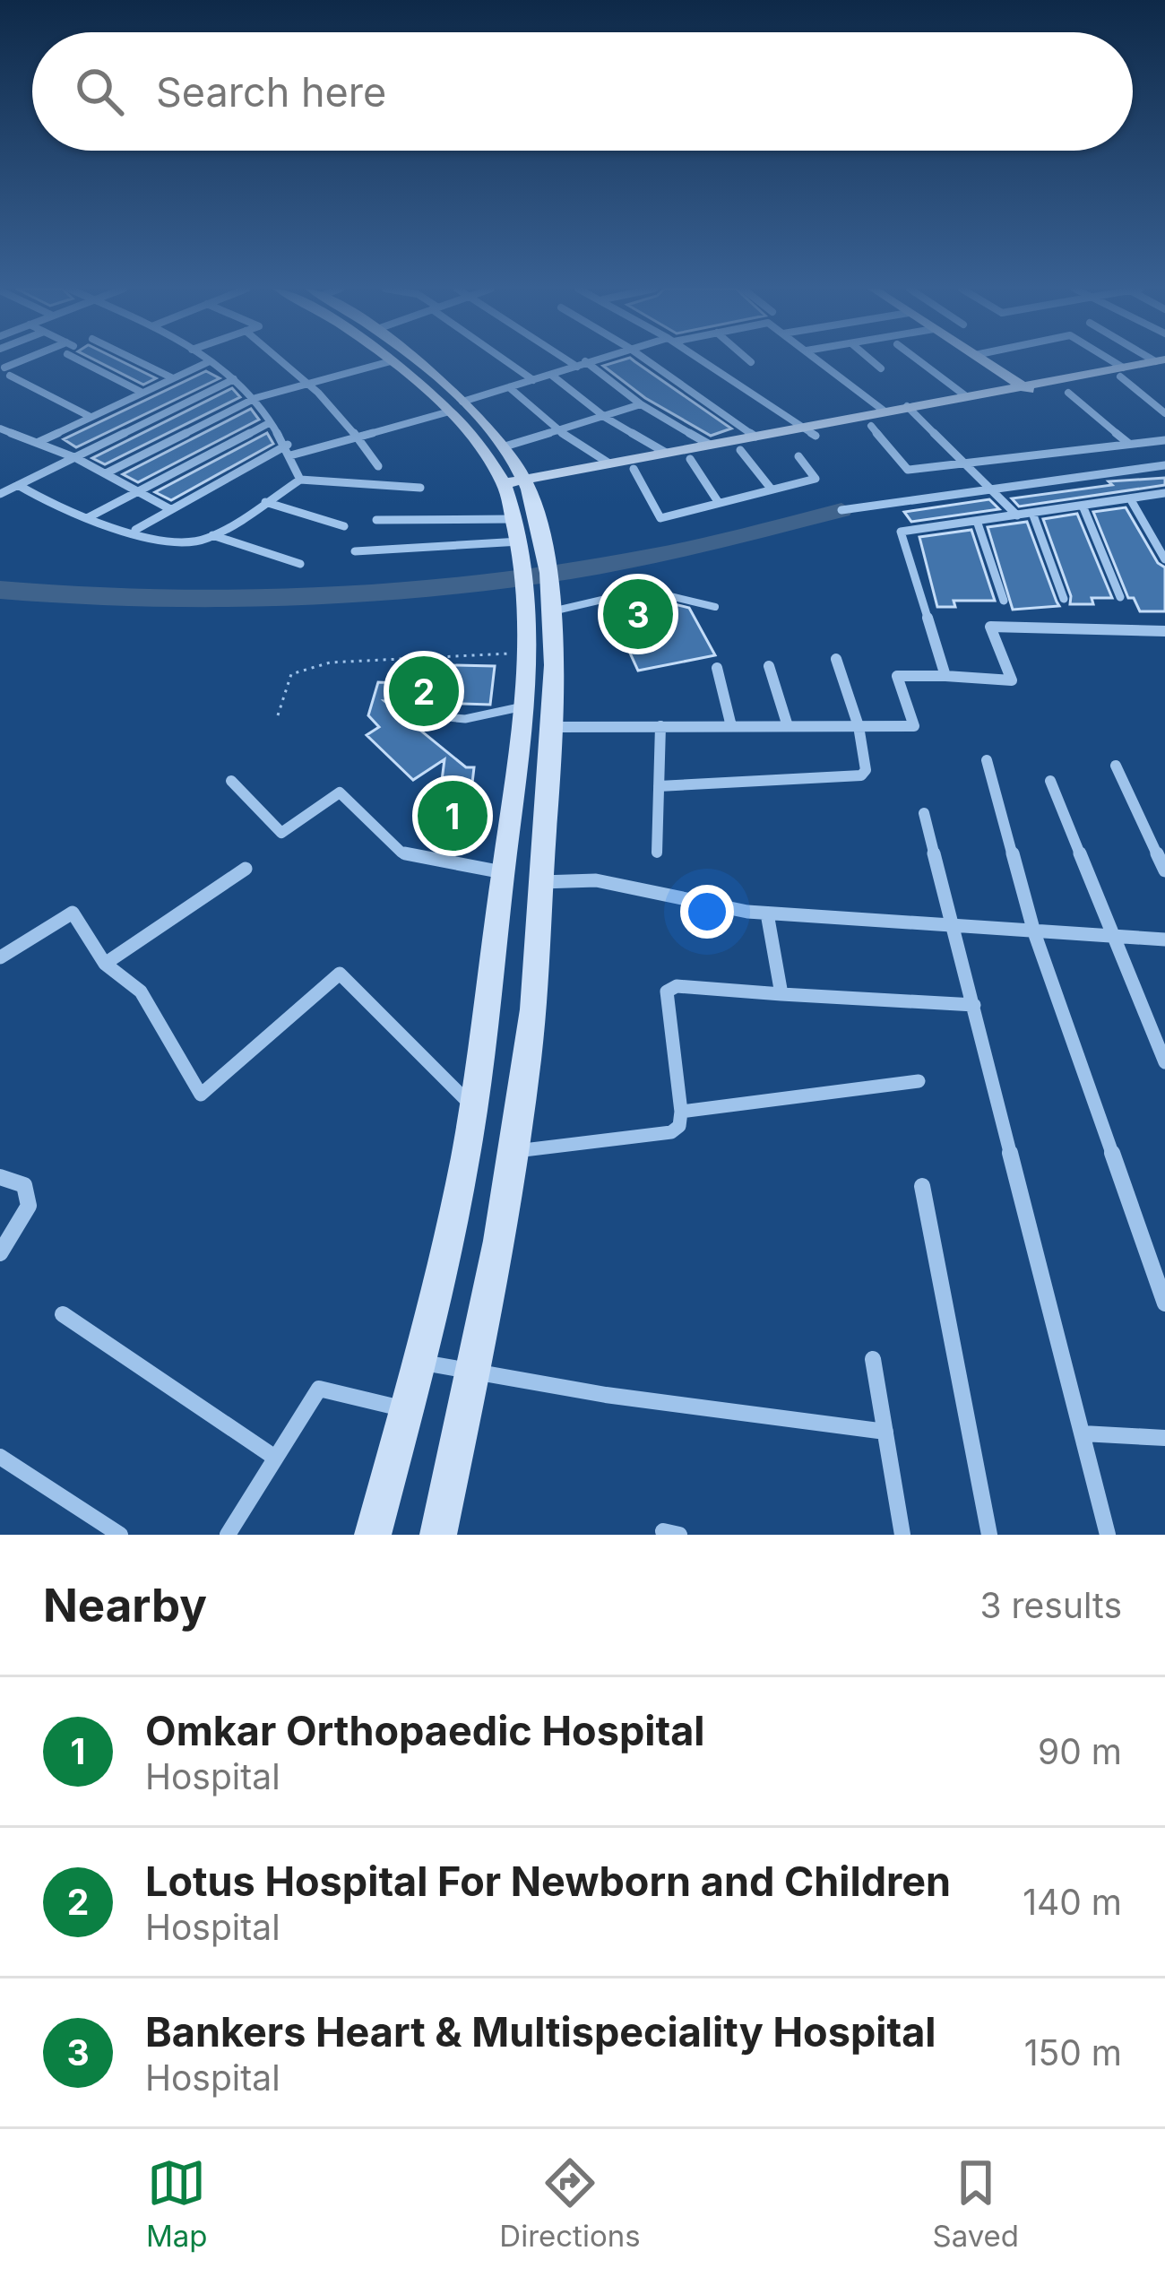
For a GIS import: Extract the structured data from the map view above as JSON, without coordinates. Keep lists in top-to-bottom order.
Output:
{
  "page": {
    "search": "Search here",
    "pins": ["3", "2", "1"],
    "heading": ["Nearby", "3 results"],
    "list": [
      {
        "mark": "1",
        "name": "Omkar Orthopaedic Hospital",
        "note": "Hospital",
        "value": "90 m"
      },
      {
        "mark": "2",
        "name": "Lotus Hospital For Newborn and Children",
        "note": "Hospital",
        "value": "140 m"
      },
      {
        "mark": "3",
        "name": "Bankers Heart & Multispeciality Hospital",
        "note": "Hospital",
        "value": "150 m"
      }
    ],
    "nav": ["Map", "Directions", "Saved"]
  }
}
